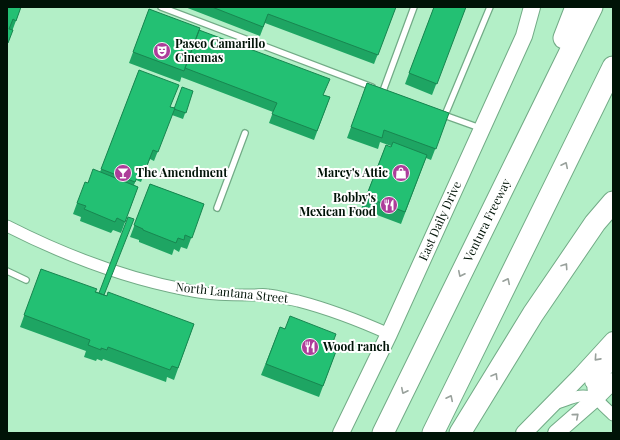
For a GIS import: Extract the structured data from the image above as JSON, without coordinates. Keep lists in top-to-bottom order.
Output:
{
  "streets": {
    "highway": ["Ventura Freeway"],
    "main road": ["East Daily Drive"],
    "street": ["North Lantana Street"]
  },
  "crossings": [
    ["East Daily Drive", "North Lantana Street"]
  ],
  "places": {
    "theatre": ["Paseo Camarillo Cinemas"],
    "bar": ["The Amendment"],
    "shop": ["Marcy's Attic"],
    "restaurant": ["Bobby's Mexican Food", "Wood ranch"]
  }
}
